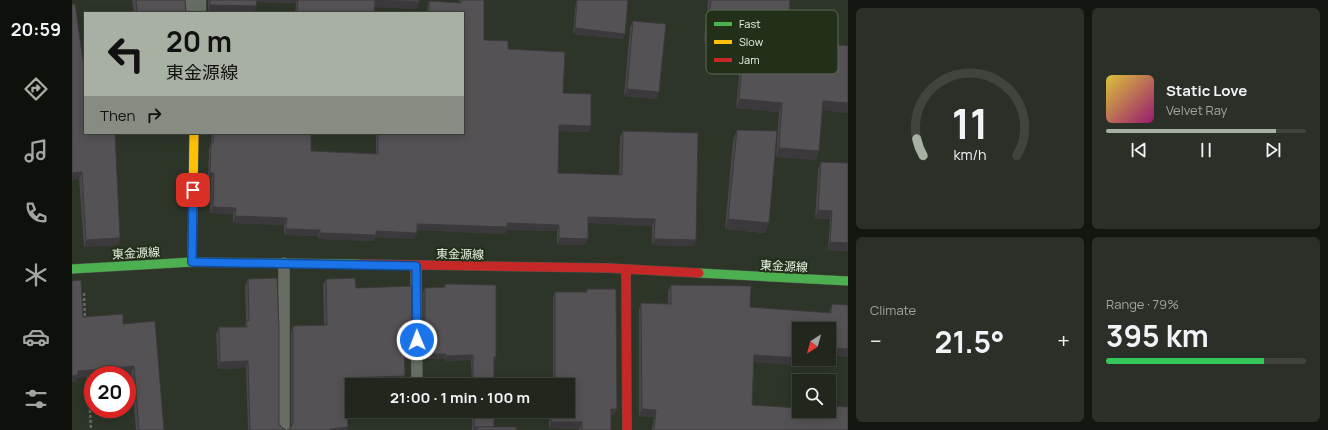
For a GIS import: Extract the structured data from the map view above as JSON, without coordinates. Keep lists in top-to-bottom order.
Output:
{
  "streets": {
    "main road": ["東金源線"]
  },
  "legend": ["Fast", "Slow", "Jam"],
  "north": "bottom left",
  "page": {
    "tabs": "20:59",
    "turn": ["20 m", "東金源線"],
    "song": ["Static Love", "Velvet Ray"],
    "then": "Then",
    "tile": [
      "Climate",
      ["Range · 79%", "395 km"]
    ],
    "heat": ["−", "21.5°", "+"],
    "limit": "20",
    "trip": "21:00 · 1 min · 100 m",
    "gauge": ["11", "km/h"]
  }
}
